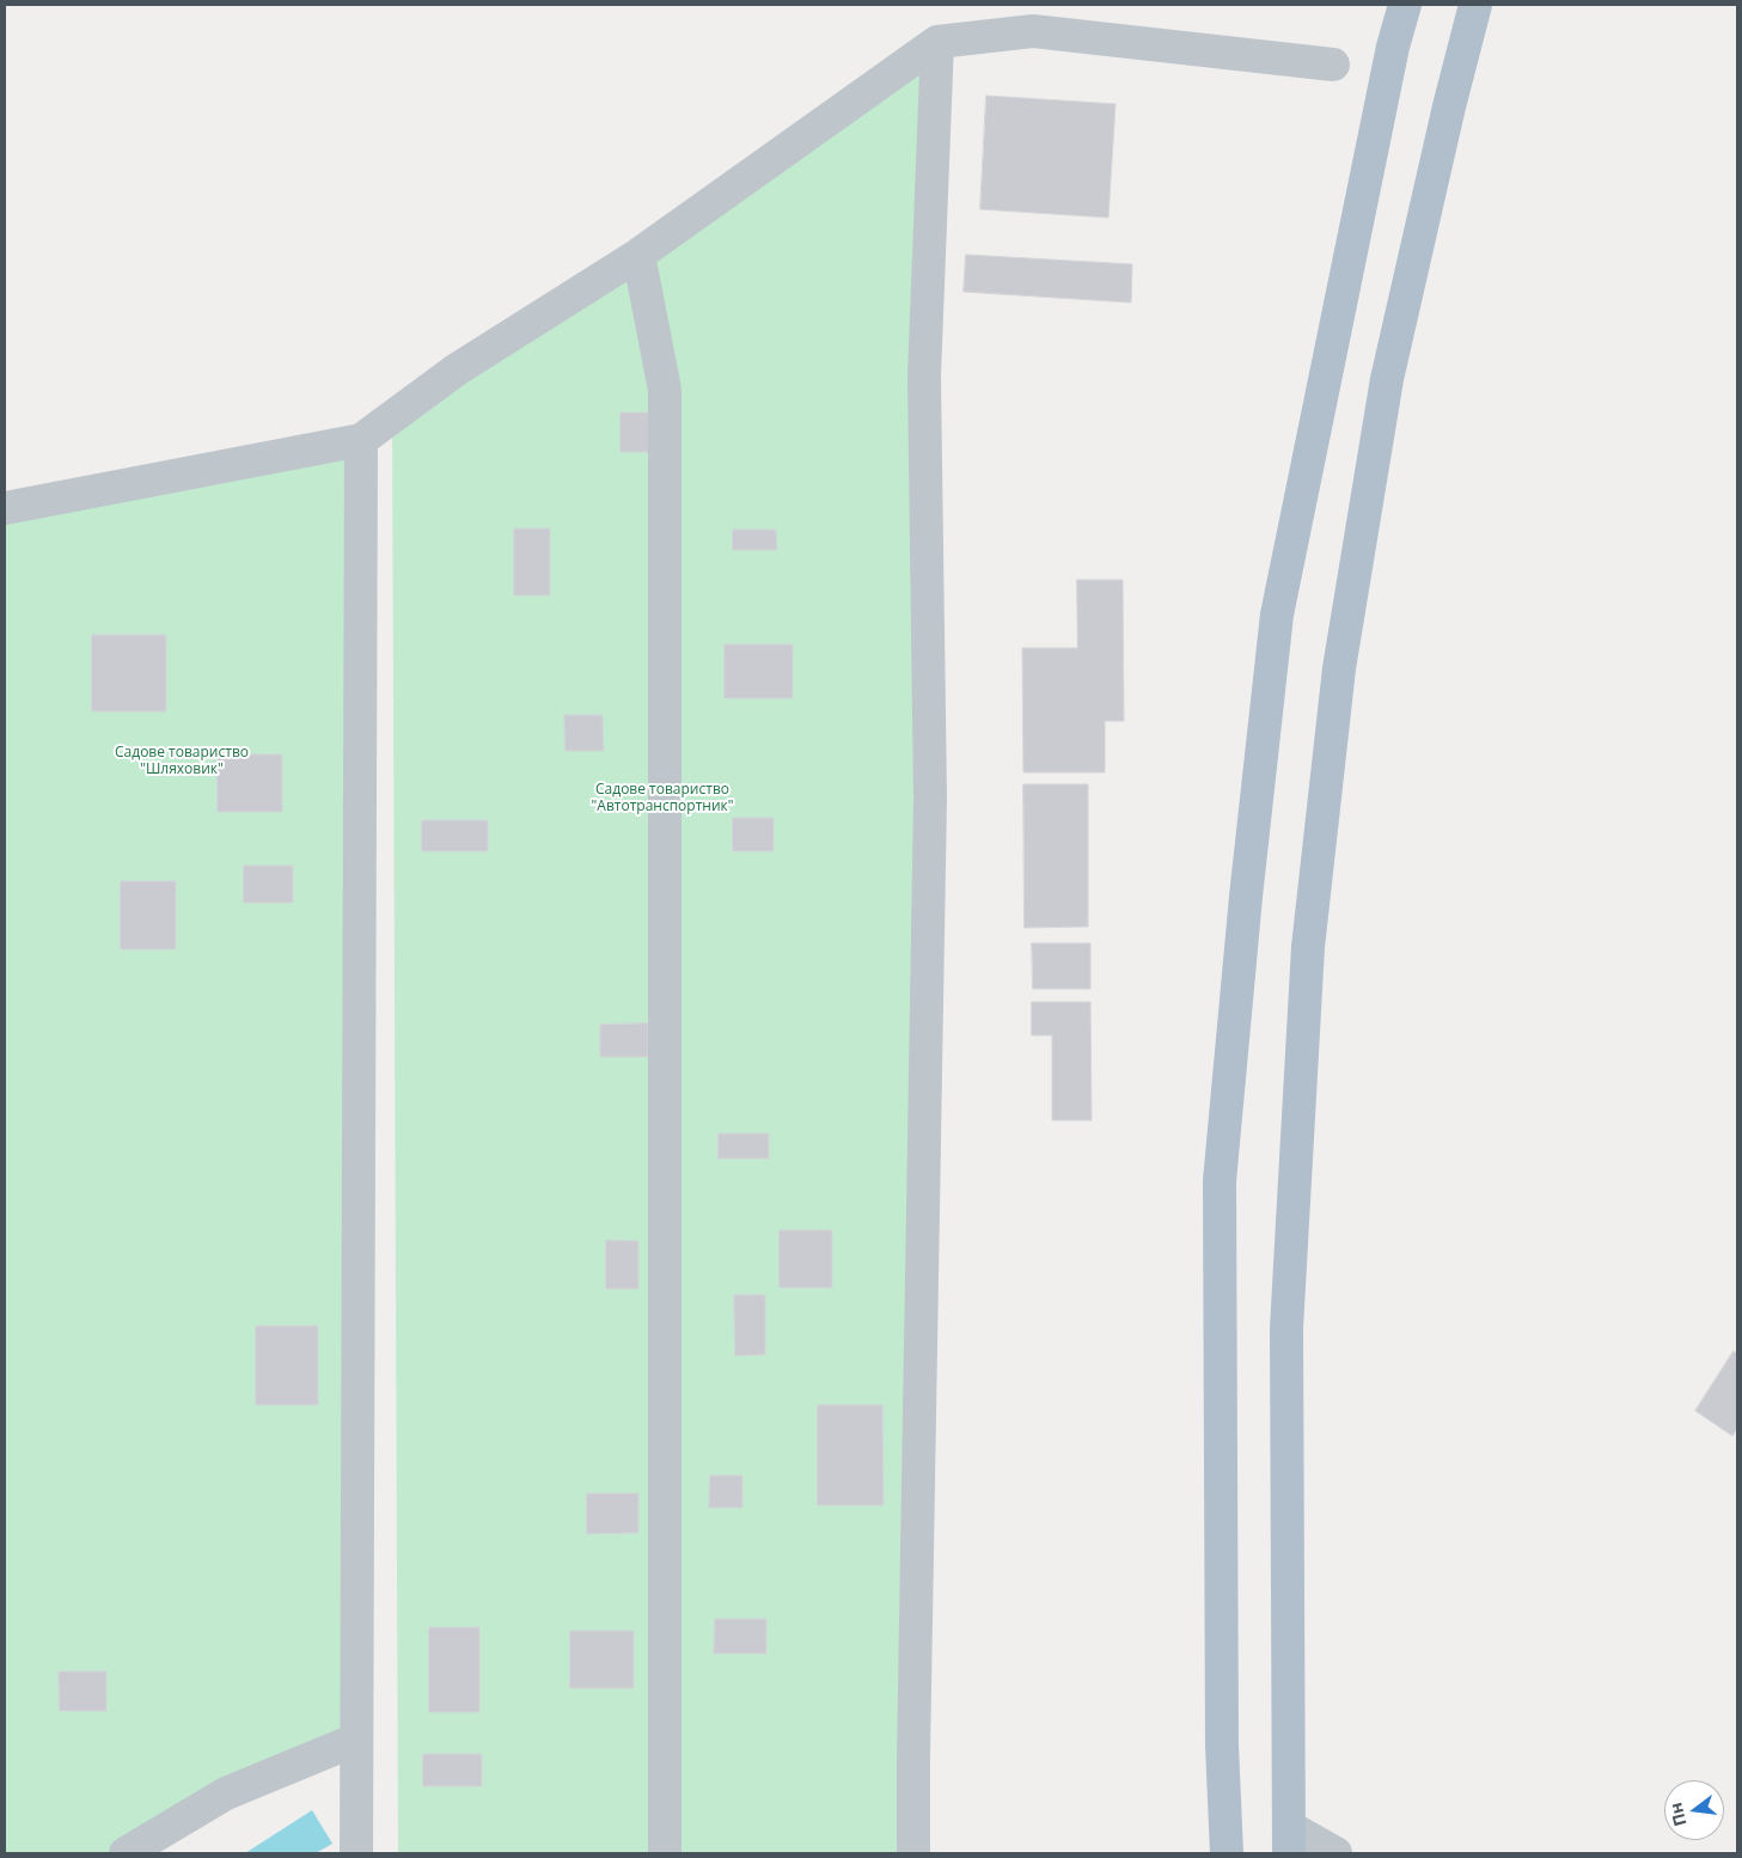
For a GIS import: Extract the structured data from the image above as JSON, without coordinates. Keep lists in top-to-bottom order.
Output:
{
  "parks": ["Садове товариство \"Шляховик\"", "Садове товариство \"Автотранспортник\""],
  "north": "left"
}
